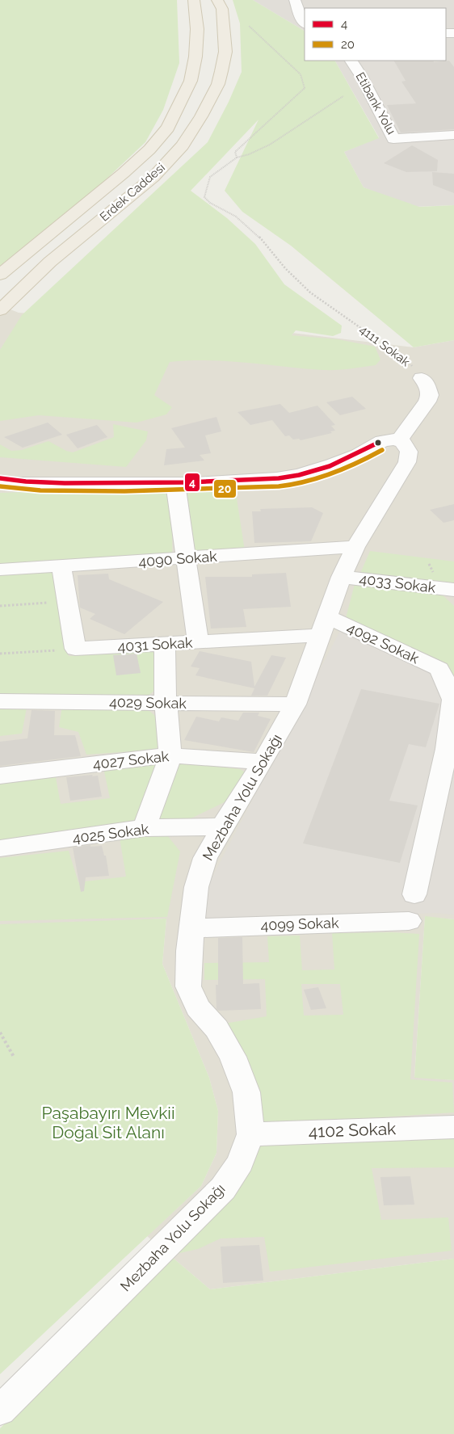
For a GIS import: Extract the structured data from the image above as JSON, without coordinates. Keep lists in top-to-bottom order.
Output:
{
  "streets": {
    "main road": ["Erdek Caddesi"],
    "street": [
      "Etibank Yolu",
      "4111 Sokak",
      "4090 Sokak",
      "4033 Sokak",
      "4092 Sokak",
      "4031 Sokak",
      "4029 Sokak",
      "4027 Sokak",
      "Mezbaha Yolu Sokağı",
      "4025 Sokak",
      "4099 Sokak",
      "4102 Sokak"
    ]
  },
  "crossings": [
    ["4111 Sokak", "Mezbaha Yolu Sokağı"],
    ["4090 Sokak", "Mezbaha Yolu Sokağı"],
    ["4033 Sokak", "Mezbaha Yolu Sokağı"],
    ["4092 Sokak", "4031 Sokak"],
    ["4092 Sokak", "Mezbaha Yolu Sokağı"],
    ["4031 Sokak", "Mezbaha Yolu Sokağı"],
    ["4029 Sokak", "Mezbaha Yolu Sokağı"],
    ["4027 Sokak", "Mezbaha Yolu Sokağı"],
    ["Mezbaha Yolu Sokağı", "4025 Sokak"],
    ["Mezbaha Yolu Sokağı", "4099 Sokak"],
    ["Mezbaha Yolu Sokağı", "4102 Sokak"]
  ],
  "parks": ["Paşabayırı Mevkii Doğal Sit Alanı"],
  "lines": ["transit line 4", "transit line 20"],
  "legend": ["4", "20"]
}
